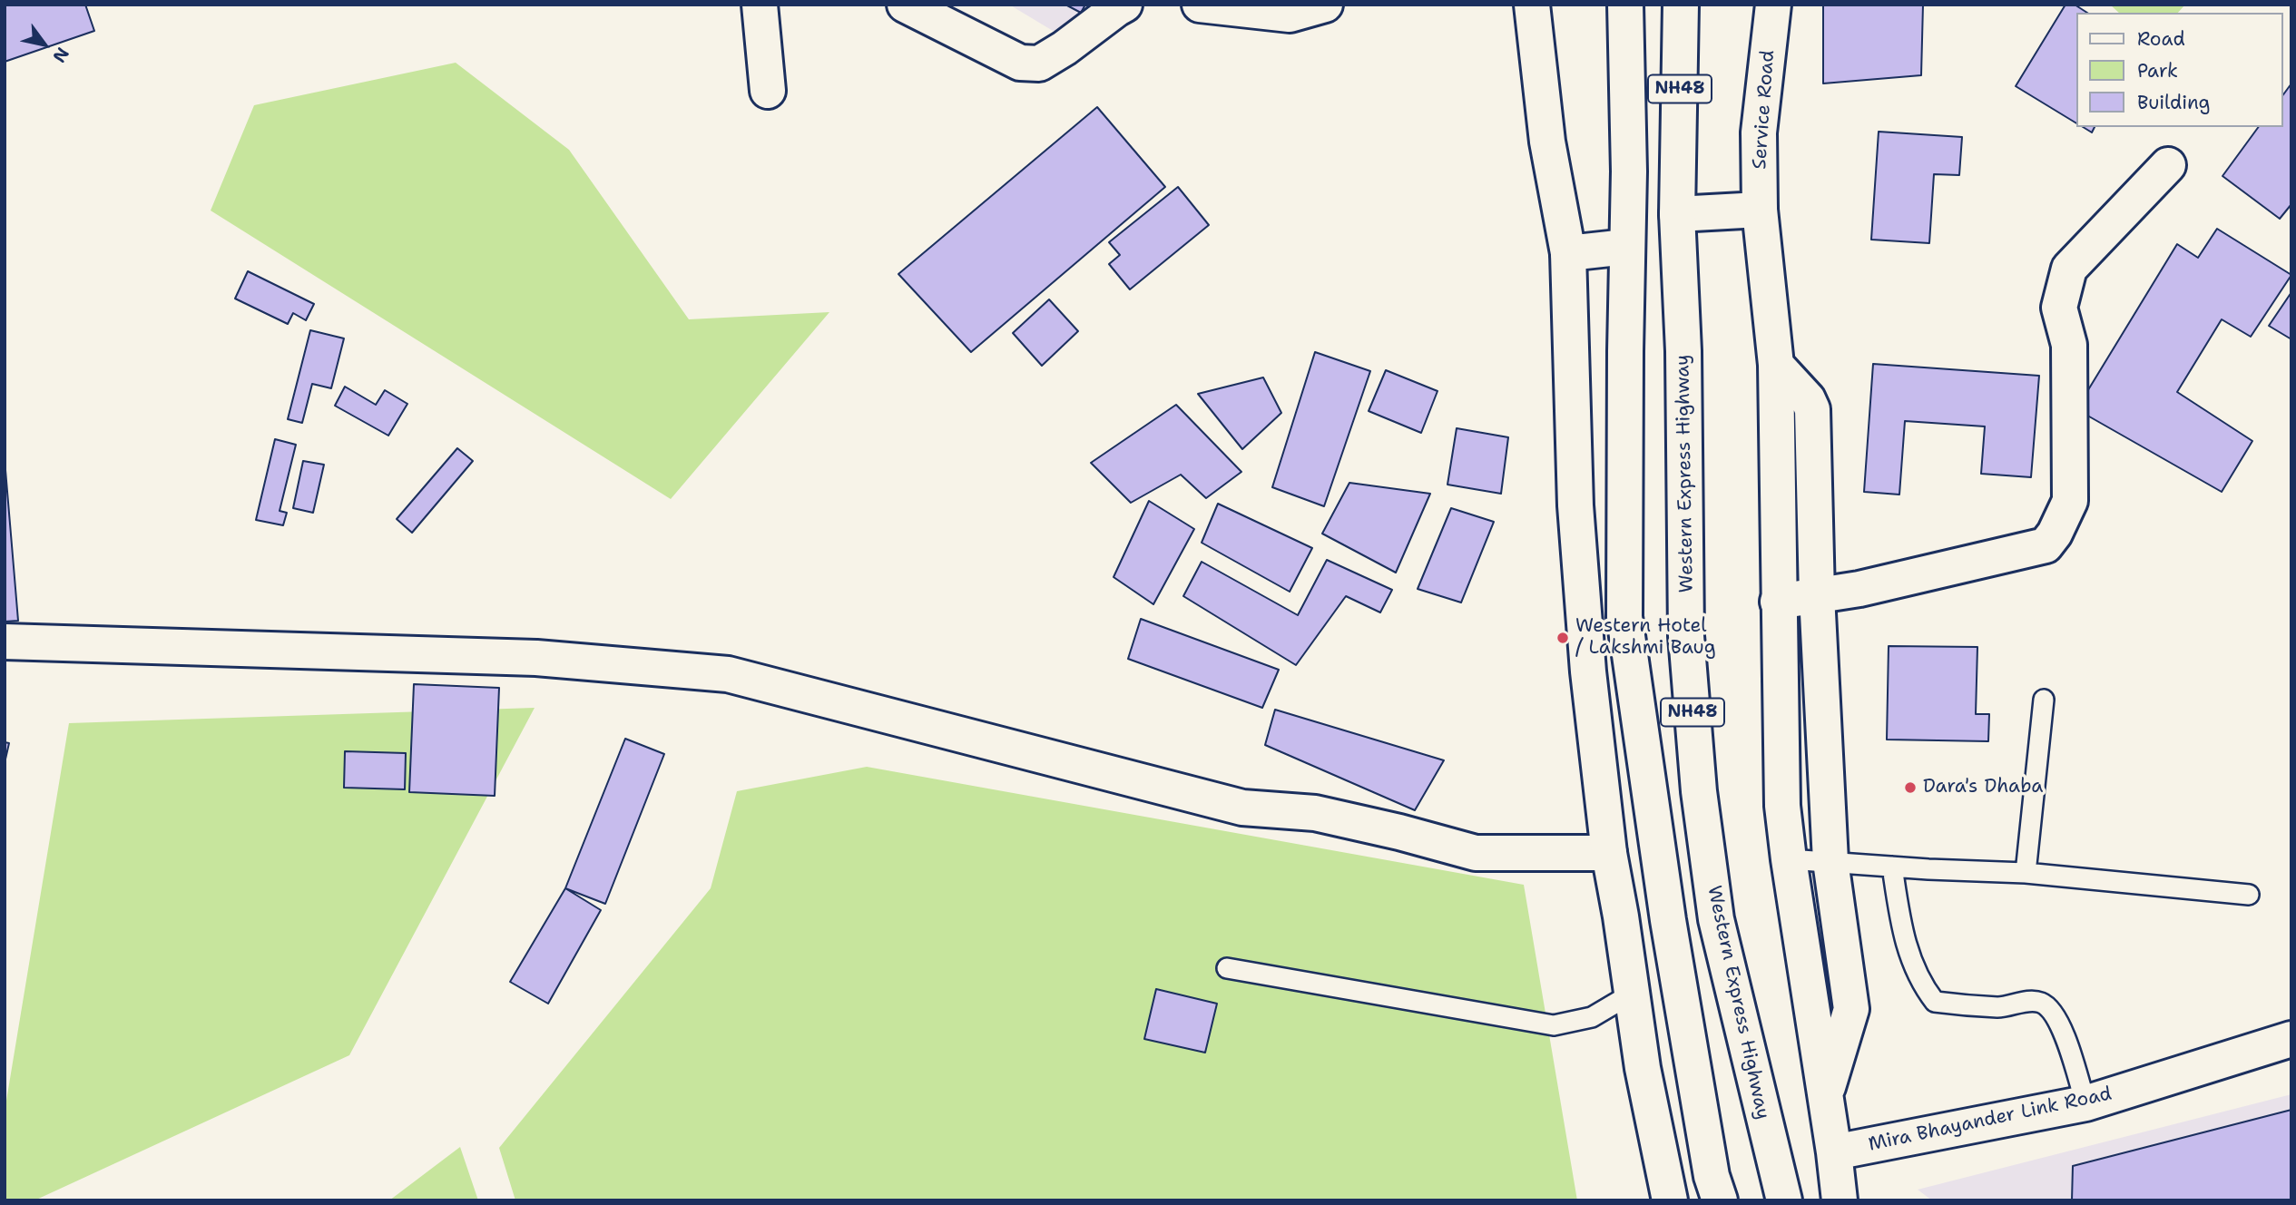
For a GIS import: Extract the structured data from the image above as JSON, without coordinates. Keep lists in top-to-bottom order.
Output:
{
  "streets": {
    "main road": [
      "NH48",
      "Service Road",
      "Western Express Highway",
      "Mira Bhayander Link Road"
    ]
  },
  "crossings": [
    ["Service Road", "Mira Bhayander Link Road"]
  ],
  "places": ["Western Hotel / Lakshmi Baug", "Dara's Dhaba"],
  "legend": ["Road", "Park", "Building"],
  "north": "bottom right"
}
